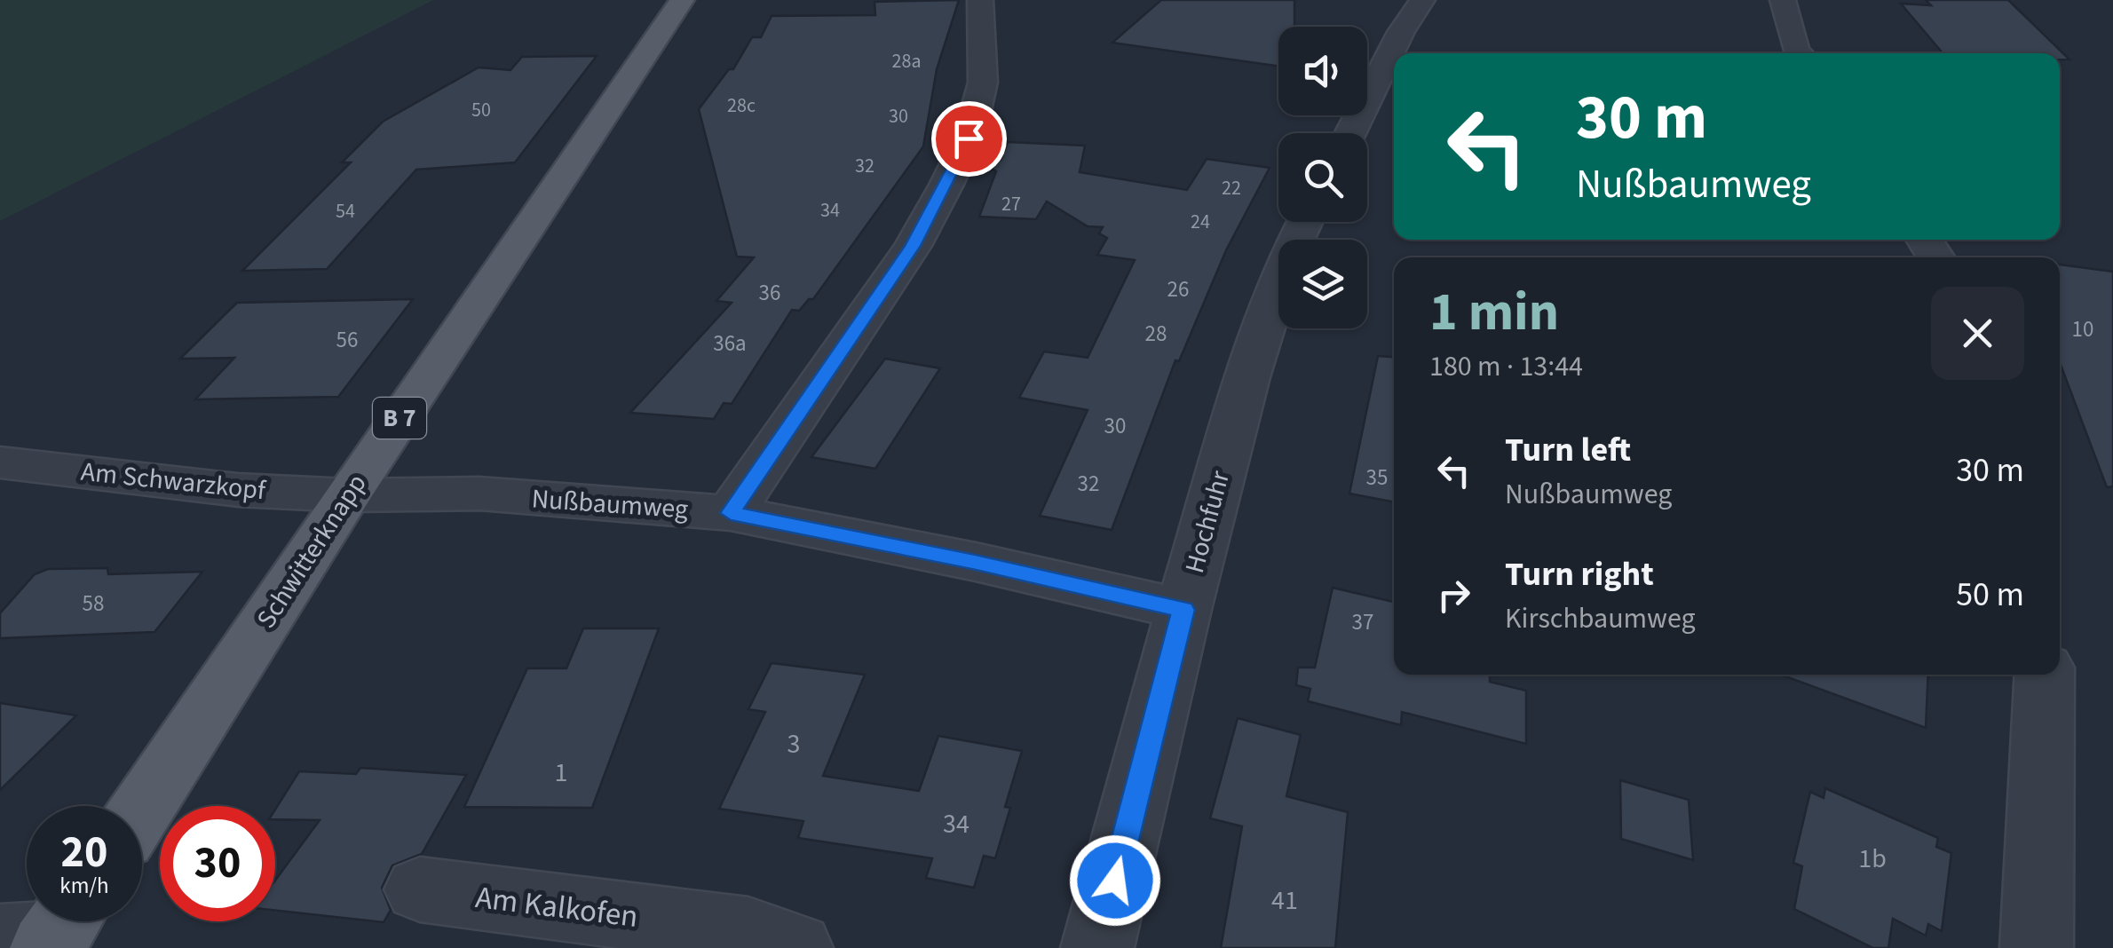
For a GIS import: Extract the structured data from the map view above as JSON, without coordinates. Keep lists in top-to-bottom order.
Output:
{
  "streets": {
    "main road": ["B 7", "Schwitterknapp"],
    "street": [
      "Am Schwarzkopf",
      "Nußbaumweg",
      "Hochfuhr",
      "Am Kalkofen"
    ]
  },
  "crossings": [
    ["Am Schwarzkopf", "Nußbaumweg"],
    ["Am Schwarzkopf", "Schwitterknapp"],
    ["Nußbaumweg", "Hochfuhr"],
    ["Nußbaumweg", "Schwitterknapp"]
  ],
  "house_numbers": [
    "28a",
    "28c",
    "50",
    "30",
    "32",
    "22",
    "27",
    "34",
    "54",
    "24",
    "26",
    "36",
    "10",
    "28",
    "56",
    "36a",
    "30",
    "35",
    "32",
    "58",
    "37",
    "3",
    "1",
    "34",
    "1b",
    "41"
  ],
  "page": {
    "turn": ["30 m", "Nußbaumweg"],
    "heading": ["1 min", "180 m · 13:44"],
    "list": [
      {
        "name": "Turn left",
        "note": "Nußbaumweg",
        "value": "30 m"
      },
      {
        "name": "Turn right",
        "note": "Kirschbaumweg",
        "value": "50 m"
      }
    ],
    "speed": "20 km/h",
    "limit": "30"
  }
}
